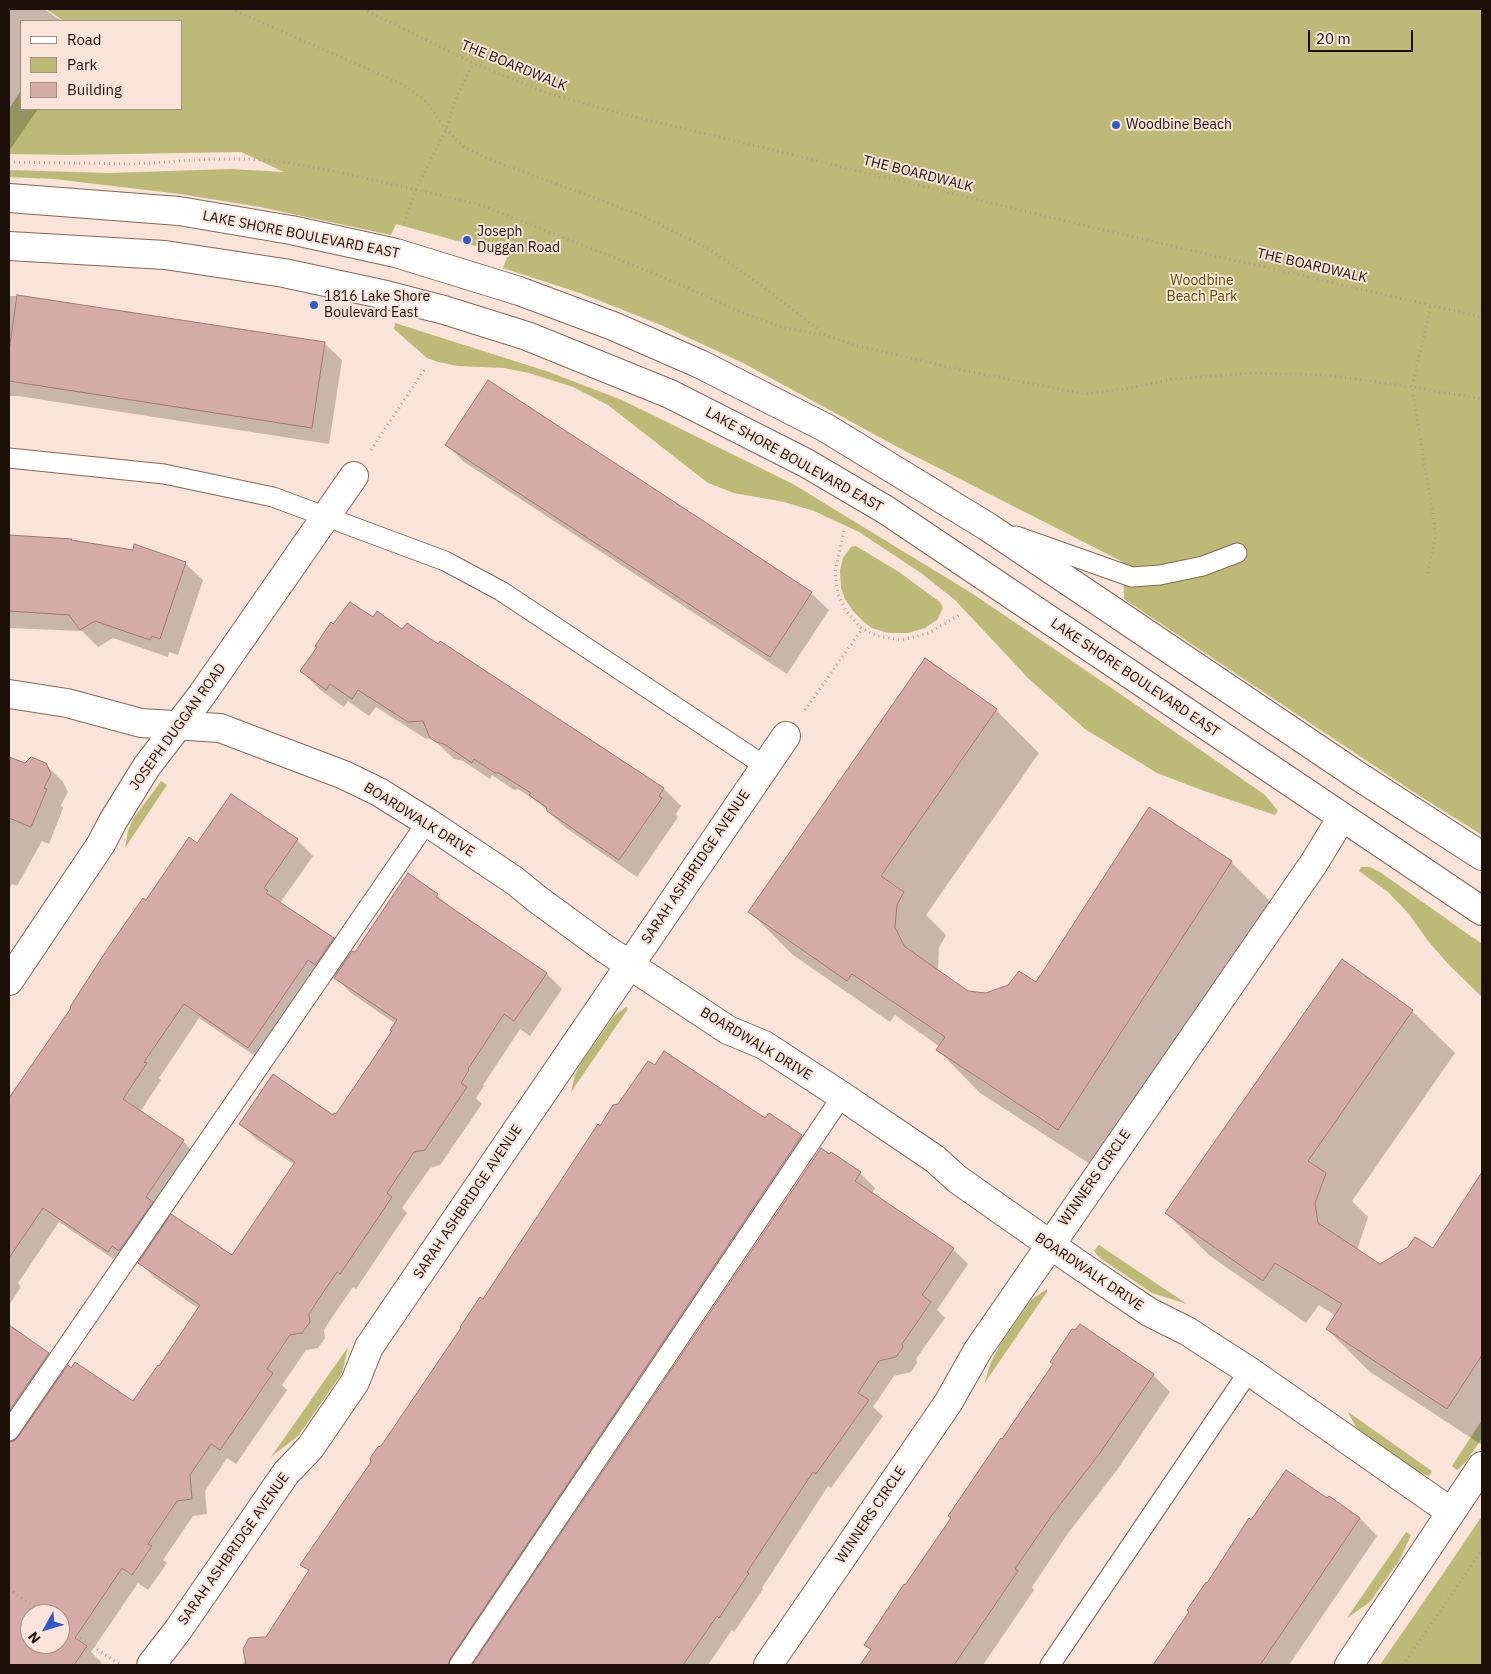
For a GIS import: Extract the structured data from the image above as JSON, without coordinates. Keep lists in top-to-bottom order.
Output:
{
  "streets": {
    "main road": [
      "LAKE SHORE BOULEVARD EAST",
      "JOSEPH DUGGAN ROAD",
      "BOARDWALK DRIVE",
      "SARAH ASHBRIDGE AVENUE",
      "WINNERS CIRCLE"
    ],
    "path": ["THE BOARDWALK"]
  },
  "crossings": [
    ["LAKE SHORE BOULEVARD EAST", "WINNERS CIRCLE"],
    ["JOSEPH DUGGAN ROAD", "BOARDWALK DRIVE"],
    ["BOARDWALK DRIVE", "SARAH ASHBRIDGE AVENUE"],
    ["BOARDWALK DRIVE", "WINNERS CIRCLE"]
  ],
  "parks": ["Woodbine Beach Park"],
  "places": ["Woodbine Beach", "Joseph Duggan Road", "1816 Lake Shore Boulevard East"],
  "legend": ["Road", "Park", "Building"],
  "scale_bar": "20 m",
  "north": "bottom left"
}
